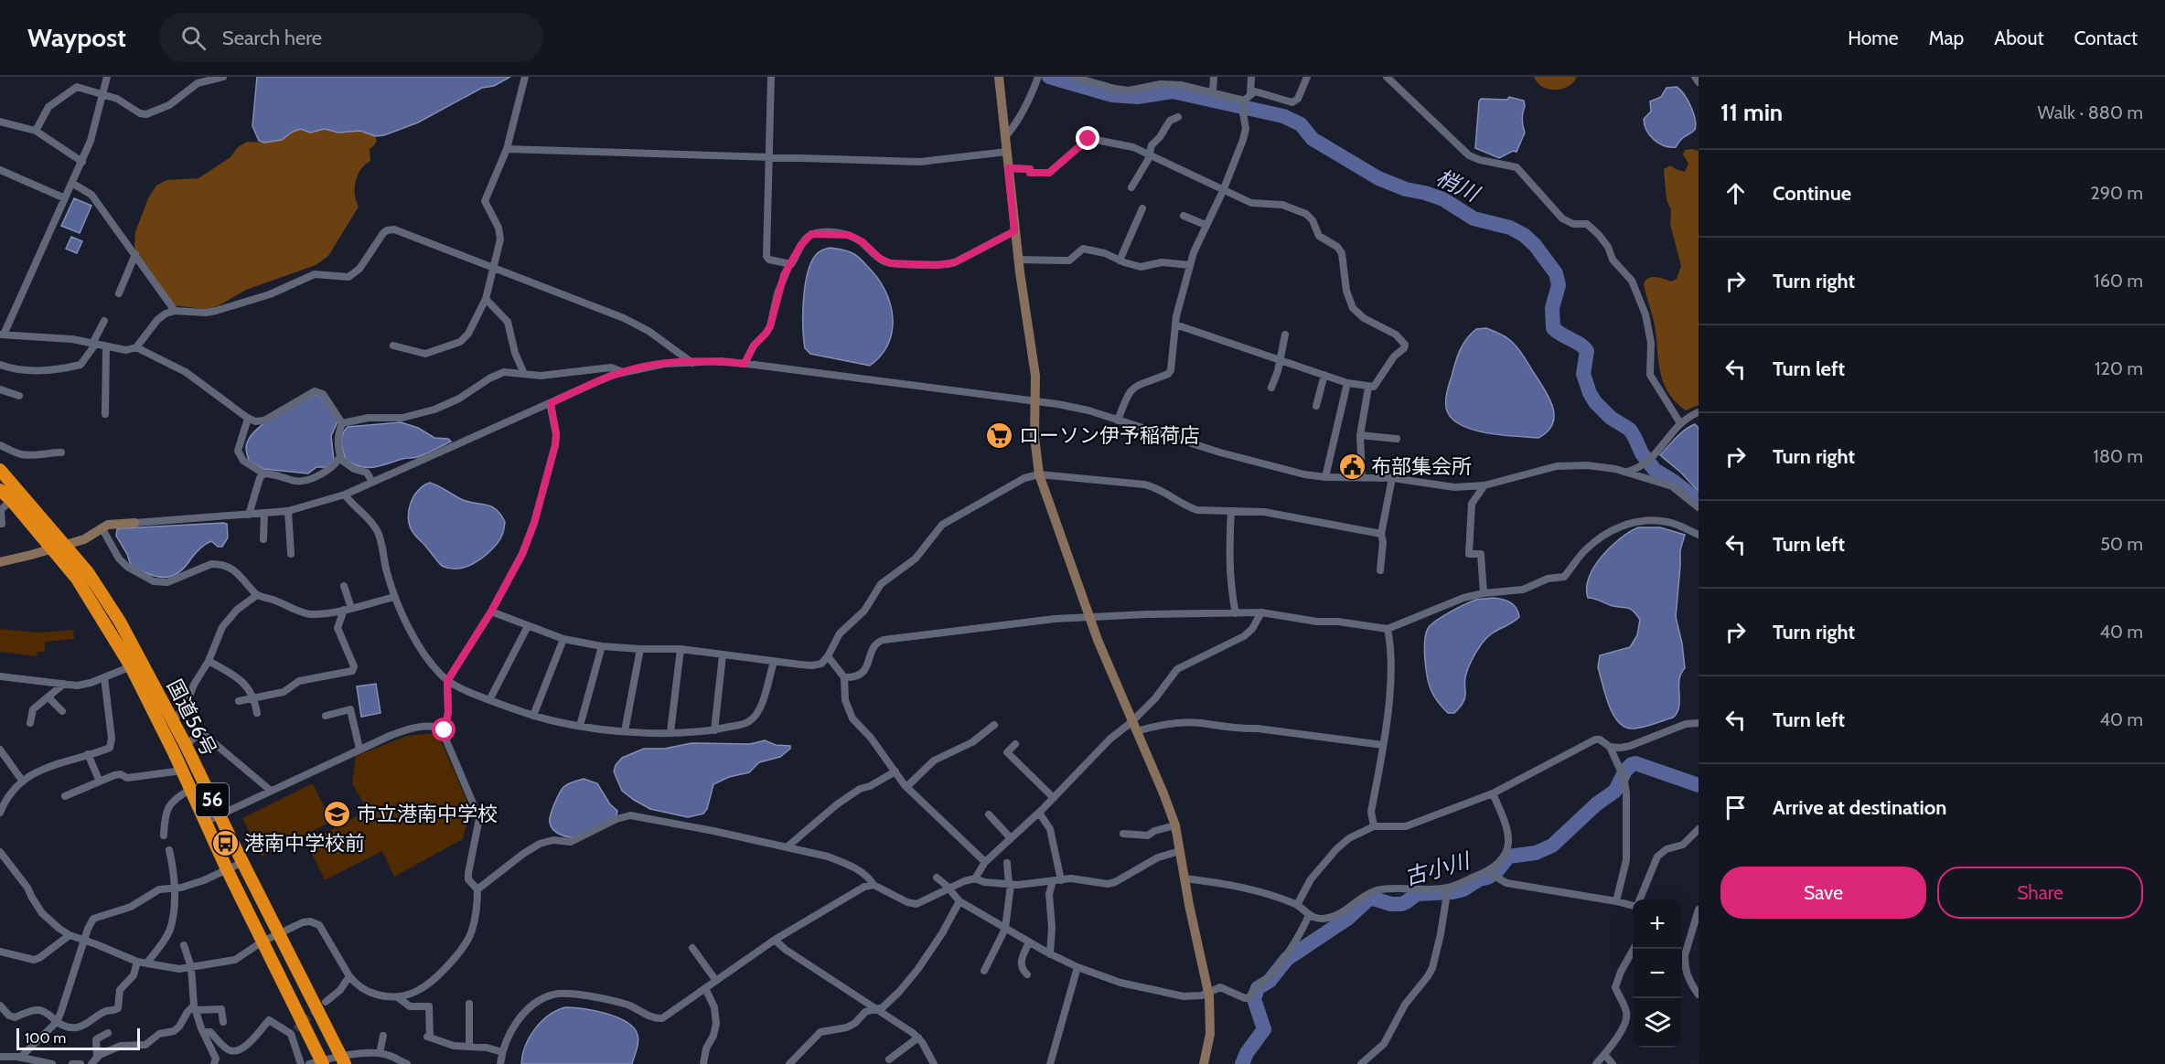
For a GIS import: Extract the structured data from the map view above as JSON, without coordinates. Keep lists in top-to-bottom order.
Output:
{
  "streets": {
    "highway": ["国道56号", "56"]
  },
  "water": ["梢川", "古小川"],
  "places": {
    "supermarket": ["ローソン伊予稲荷店"],
    "public building": ["布部集会所"],
    "school or university": ["市立港南中学校"],
    "bus stop": ["港南中学校前"]
  },
  "scale_bar": "100 m",
  "page": {
    "header": "Waypost",
    "search": "Search here",
    "nav": [
      "Home",
      "Map",
      "About",
      "Contact"
    ],
    "heading": ["11 min", "Walk · 880 m"],
    "list": [
      ["Continue", "290 m"],
      ["Turn right", "160 m"],
      ["Turn left", "120 m"],
      ["Turn right", "180 m"],
      ["Turn left", "50 m"],
      ["Turn right", "40 m"],
      ["Turn left", "40 m"],
      "Arrive at destination"
    ],
    "buttons": ["Save", "Share"],
    "map_buttons": ["+", "−"],
    "scale": "100 m"
  }
}
